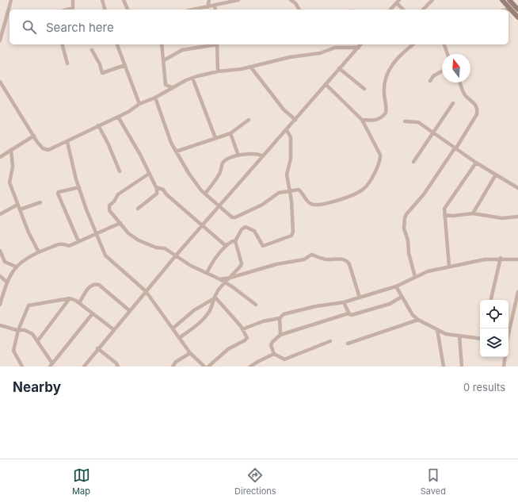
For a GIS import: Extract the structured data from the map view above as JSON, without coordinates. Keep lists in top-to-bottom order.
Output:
{
  "north": "top",
  "page": {
    "search": "Search here",
    "heading": ["Nearby", "0 results"],
    "nav": ["Map", "Directions", "Saved"]
  }
}
